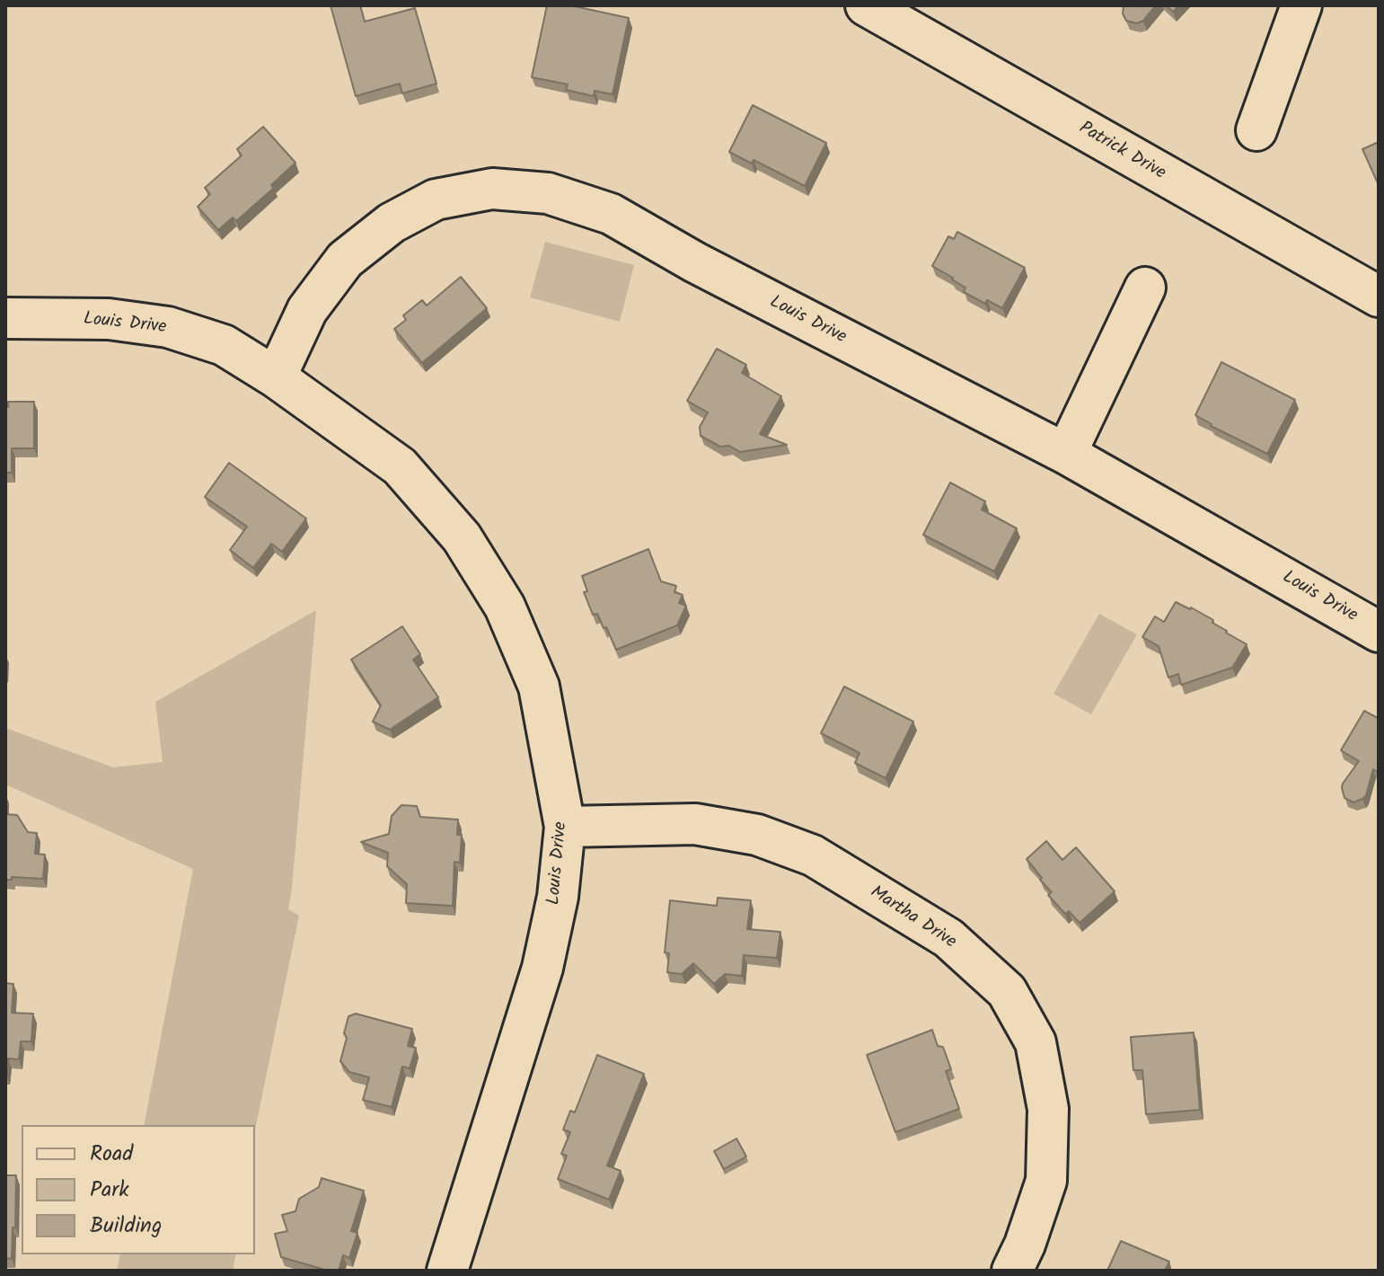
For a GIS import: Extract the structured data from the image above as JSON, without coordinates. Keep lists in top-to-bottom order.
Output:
{
  "streets": {
    "street": ["Patrick Drive", "Louis Drive", "Martha Drive"]
  },
  "crossings": [
    ["Louis Drive", "Martha Drive"]
  ],
  "legend": ["Road", "Park", "Building"]
}
